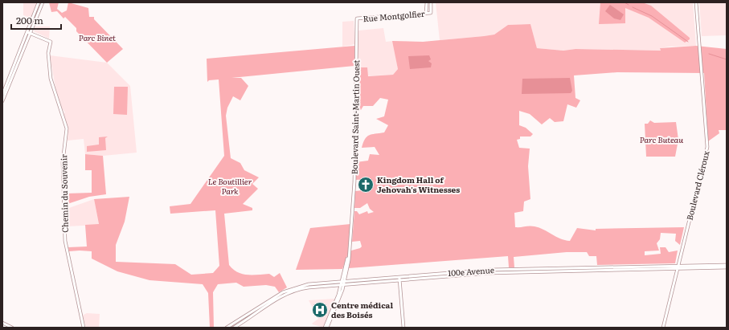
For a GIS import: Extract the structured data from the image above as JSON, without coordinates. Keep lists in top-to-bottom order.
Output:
{
  "streets": {
    "street": [
      "Rue Montgolfier",
      "Boulevard Saint-Martin Ouest",
      "Boulevard Cléroux",
      "Chemin du Souvenir",
      "100e Avenue"
    ]
  },
  "crossings": [
    ["Rue Montgolfier", "Boulevard Saint-Martin Ouest"],
    ["Boulevard Saint-Martin Ouest", "100e Avenue"],
    ["Boulevard Cléroux", "100e Avenue"]
  ],
  "parks": ["Parc Binet", "Parc Buteau", "Le Boutillier Park"],
  "places": {
    "church": ["Kingdom Hall of Jehovah's Witnesses"],
    "hospital": ["Centre médical des Boisés"]
  },
  "scale_bar": "200 m"
}
